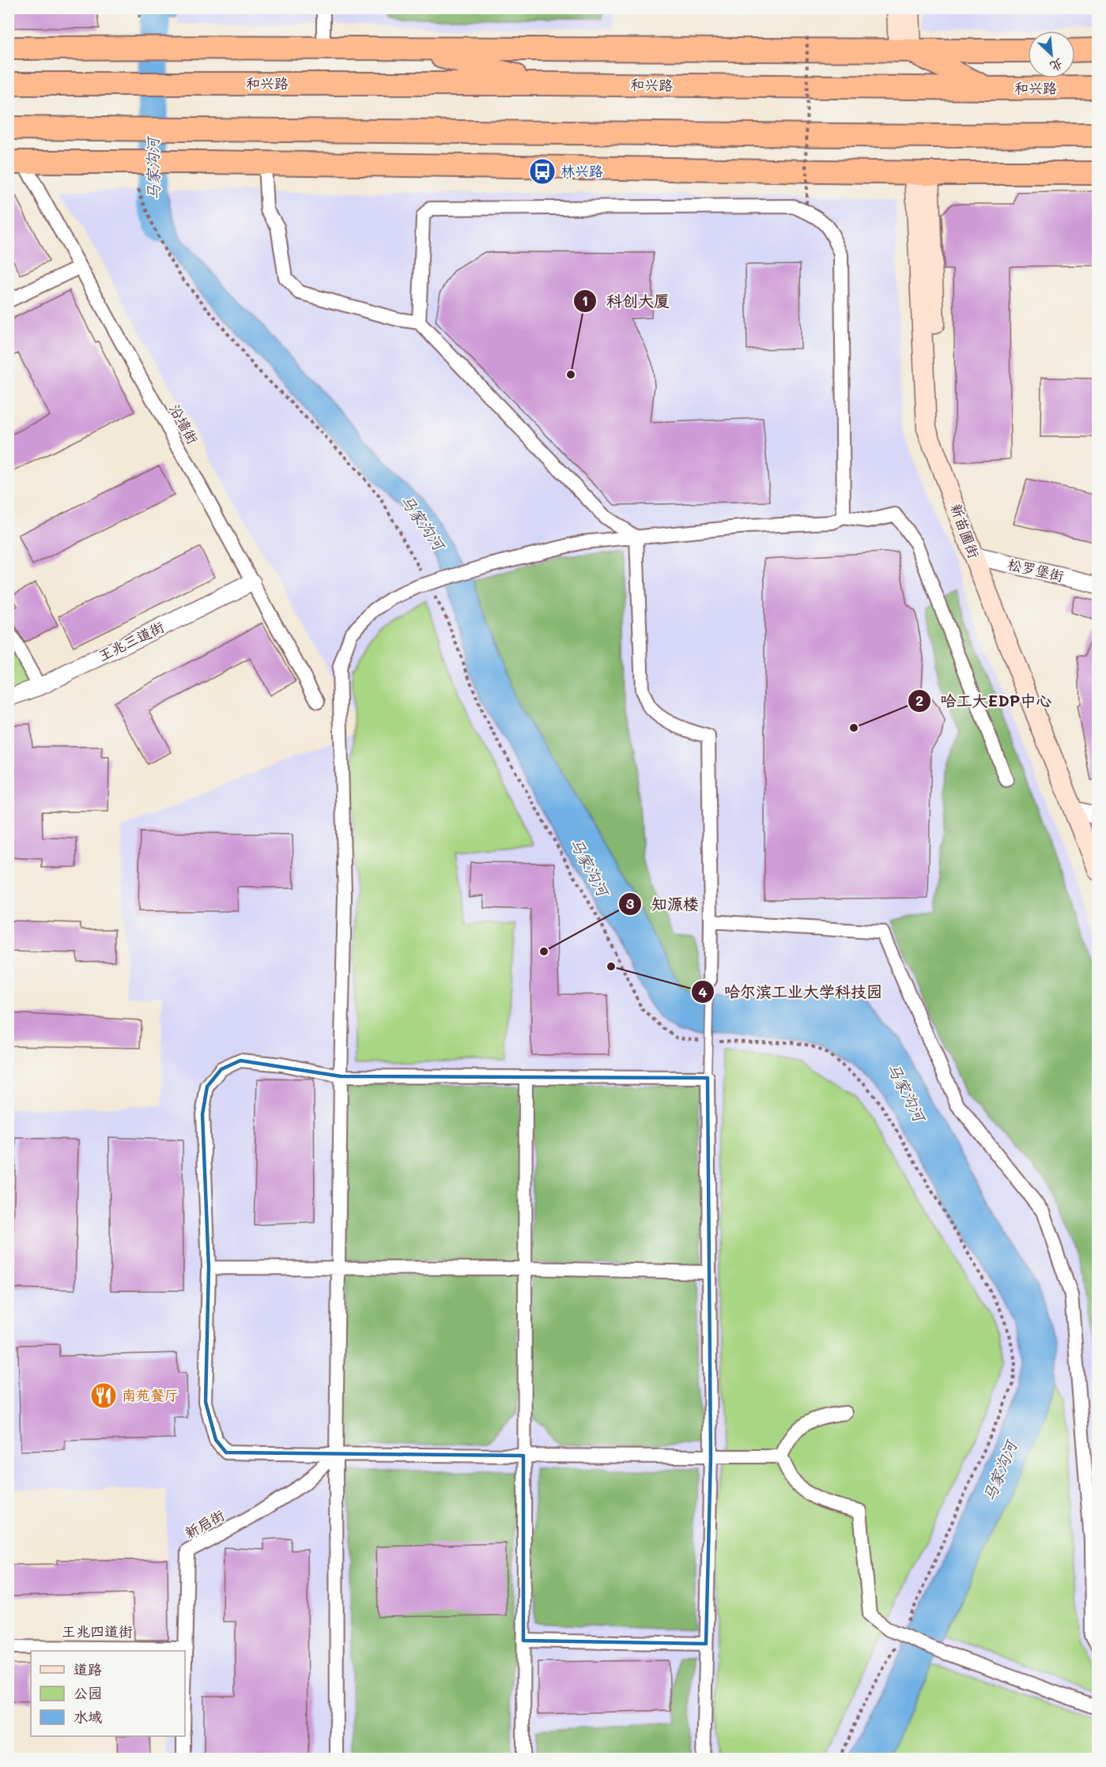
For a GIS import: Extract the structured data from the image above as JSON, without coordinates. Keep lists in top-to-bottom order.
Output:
{
  "streets": {
    "highway": ["和兴路"],
    "main road": ["新苗圃街"],
    "street": [
      "沿墙街",
      "松罗堡街",
      "王兆三道街",
      "新启街",
      "王兆四道街"
    ]
  },
  "crossings": [
    ["沿墙街", "王兆三道街"],
    ["新苗圃街", "松罗堡街"],
    ["新启街", "王兆四道街"]
  ],
  "water": ["马家沟河"],
  "places": {
    "bus stop": ["林兴路"],
    "other": [
      "科创大厦",
      "哈工大EDP中心",
      "知源楼",
      "哈尔滨工业大学科技园"
    ],
    "restaurant": ["南苑餐厅"]
  },
  "legend": ["道路", "公园", "水域"],
  "north": "bottom right"
}
